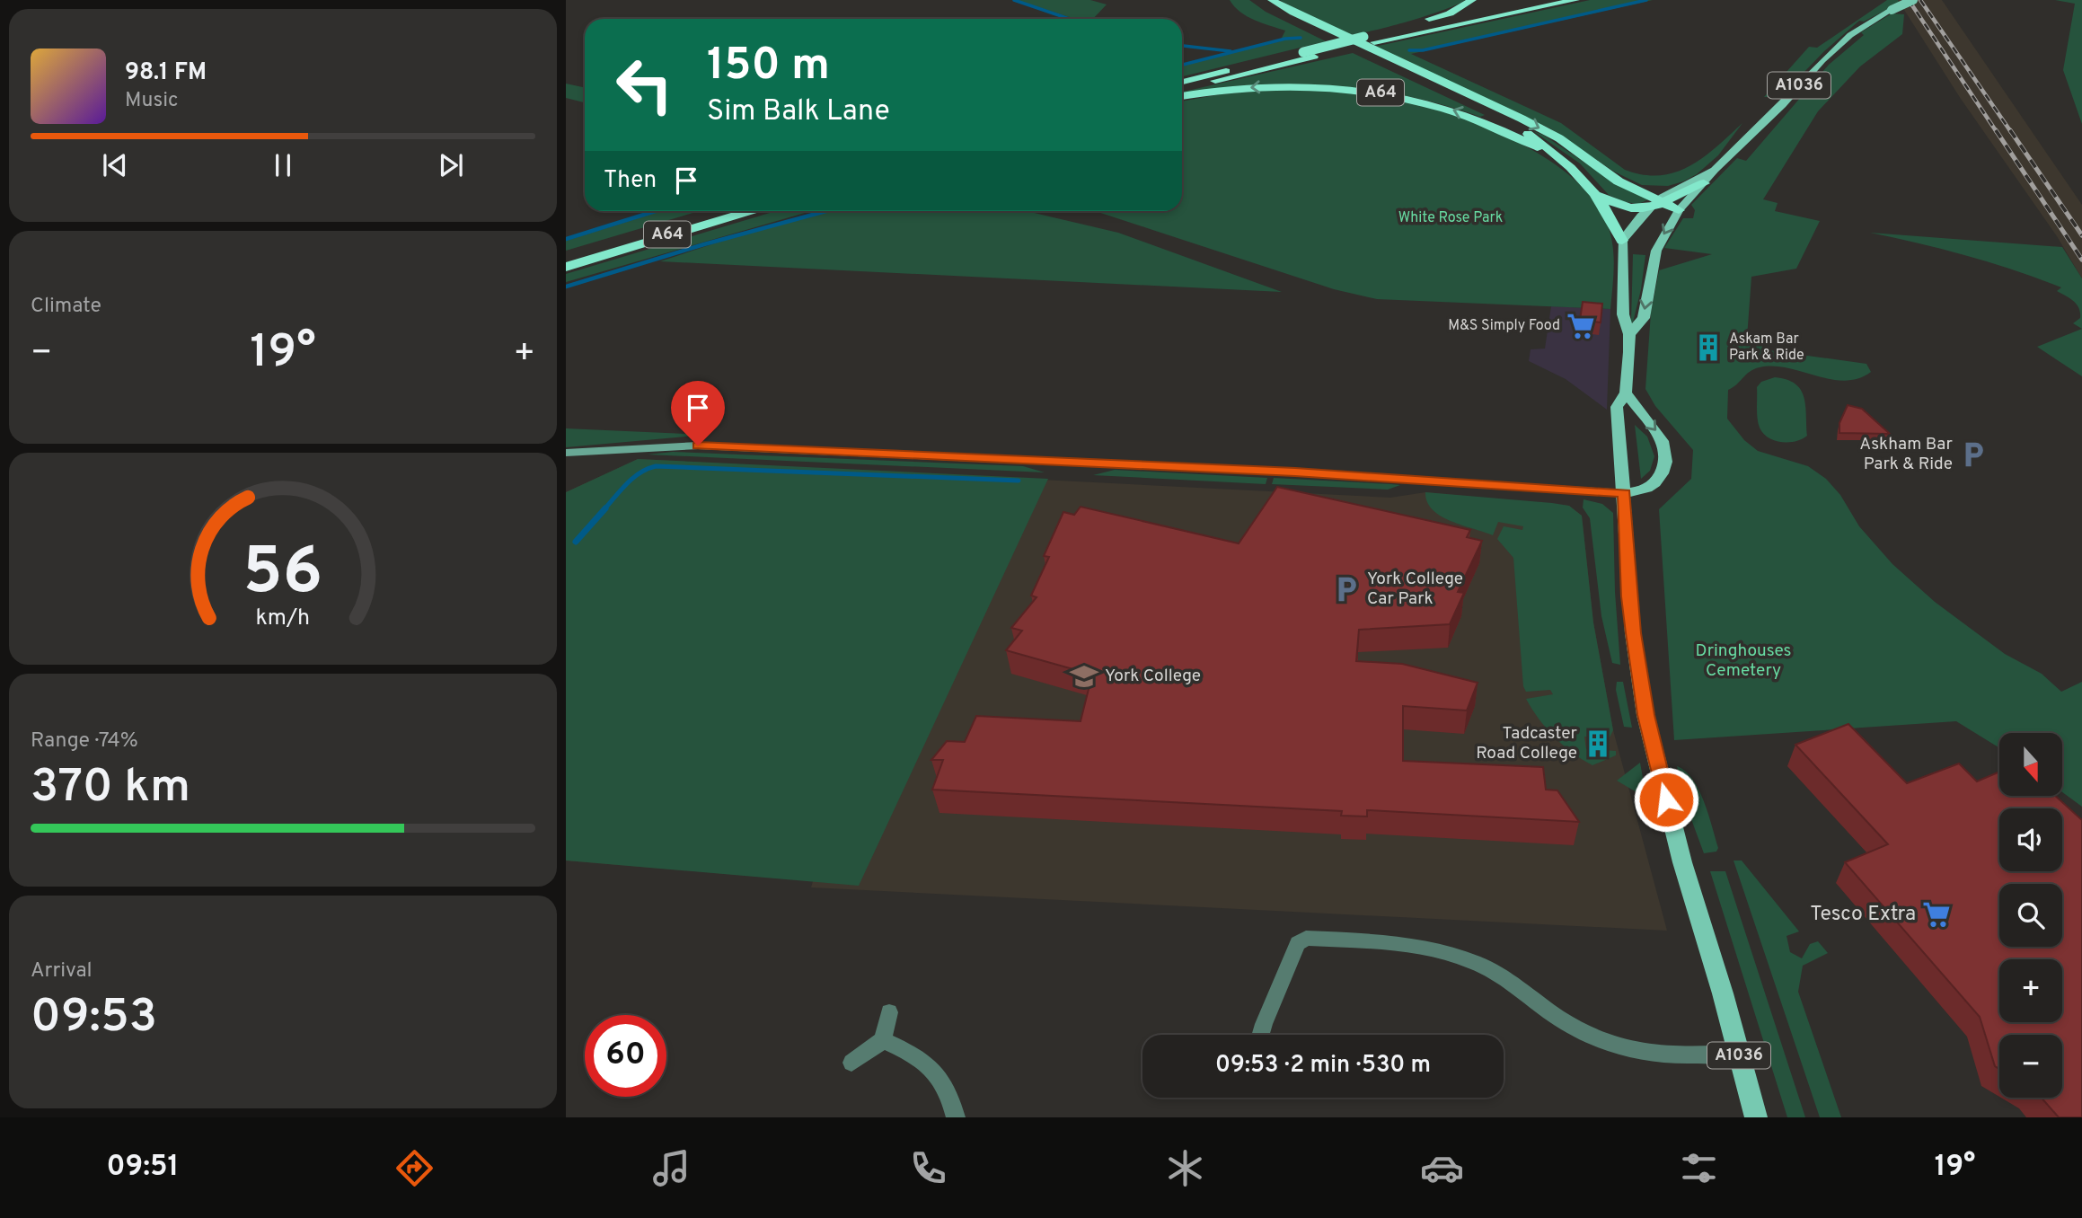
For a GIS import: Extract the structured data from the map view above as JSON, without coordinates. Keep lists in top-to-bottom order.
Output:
{
  "streets": {
    "highway": ["A64"],
    "main road": ["A1036"]
  },
  "crossings": [
    ["A1036", "A64"]
  ],
  "parks": ["White Rose Park", "Dringhouses Cemetery"],
  "places": {
    "supermarket": ["M&S Simply Food", "Tesco Extra"],
    "building": ["Askam Bar Park & Ride", "Tadcaster Road College"],
    "parking": ["Askham Bar Park & Ride", "York College Car Park"],
    "school or university": ["York College"]
  },
  "north": "bottom",
  "page": {
    "turn": ["150 m", "Sim Balk Lane"],
    "song": ["98.1 FM", "Music"],
    "then": "Then",
    "tile": [
      "Climate",
      ["Range · 74%", "370 km"],
      ["Arrival", "09:53"]
    ],
    "heat": ["−", "19°", "+"],
    "map_buttons": ["+", "−"],
    "limit": "60",
    "trip": "09:53 · 2 min · 530 m",
    "tabs": ["09:51", "19°"],
    "gauge": ["56", "km/h"]
  }
}
